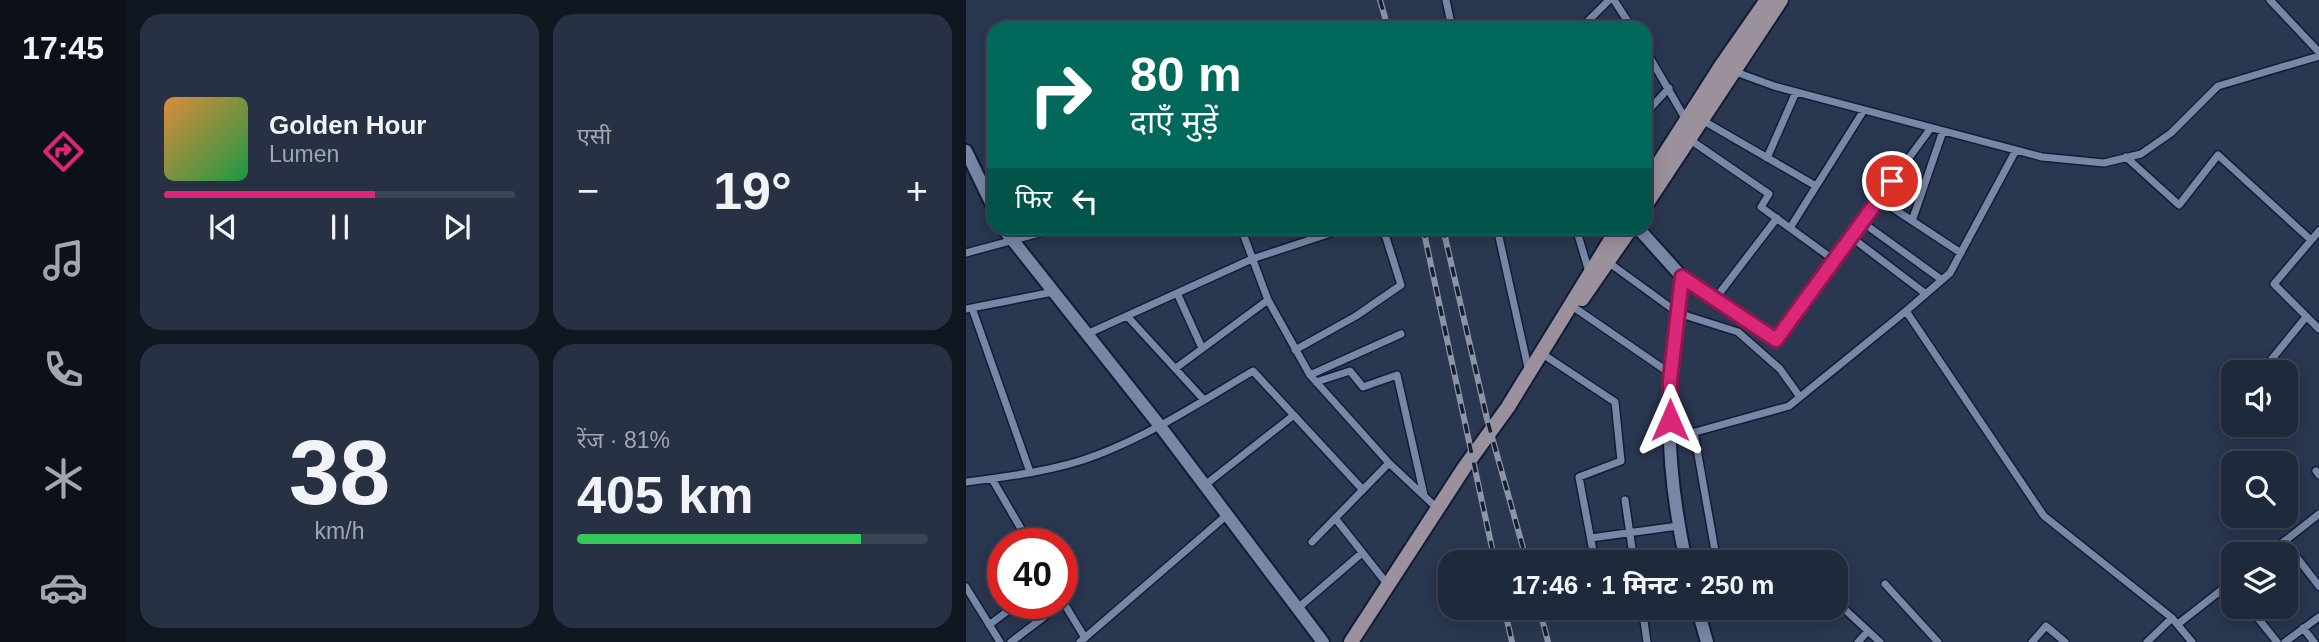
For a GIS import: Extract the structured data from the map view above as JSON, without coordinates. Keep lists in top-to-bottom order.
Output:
{
  "page": {
    "tabs": "17:45",
    "tile": [
      "एसी",
      ["38", "km/h"],
      ["रेंज · 81%", "405 km"]
    ],
    "turn": ["80 m", "दाएँ मुड़ें"],
    "song": ["Golden Hour", "Lumen"],
    "heat": ["−", "19°", "+"],
    "then": "फिर",
    "limit": "40",
    "trip": "17:46 · 1 मिनट · 250 m"
  }
}
